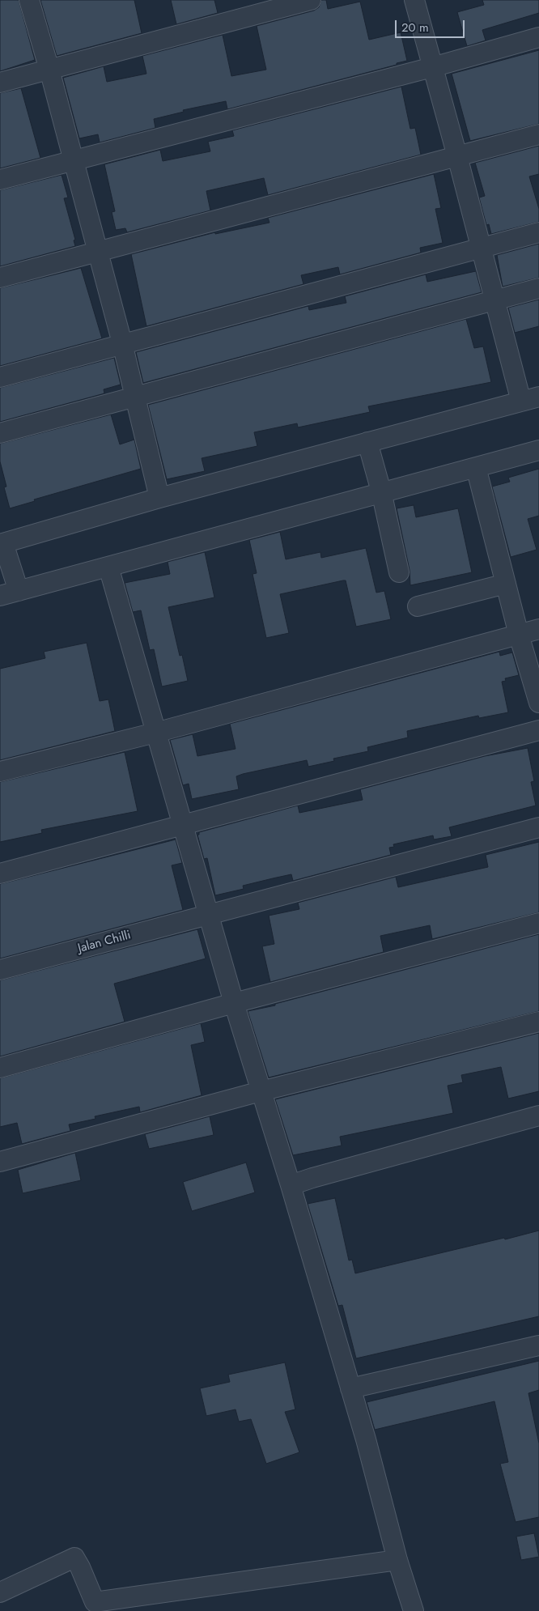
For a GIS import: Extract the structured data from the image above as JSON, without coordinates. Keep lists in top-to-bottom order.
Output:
{
  "streets": {
    "street": ["Jalan Chilli"]
  },
  "scale_bar": "20 m"
}
